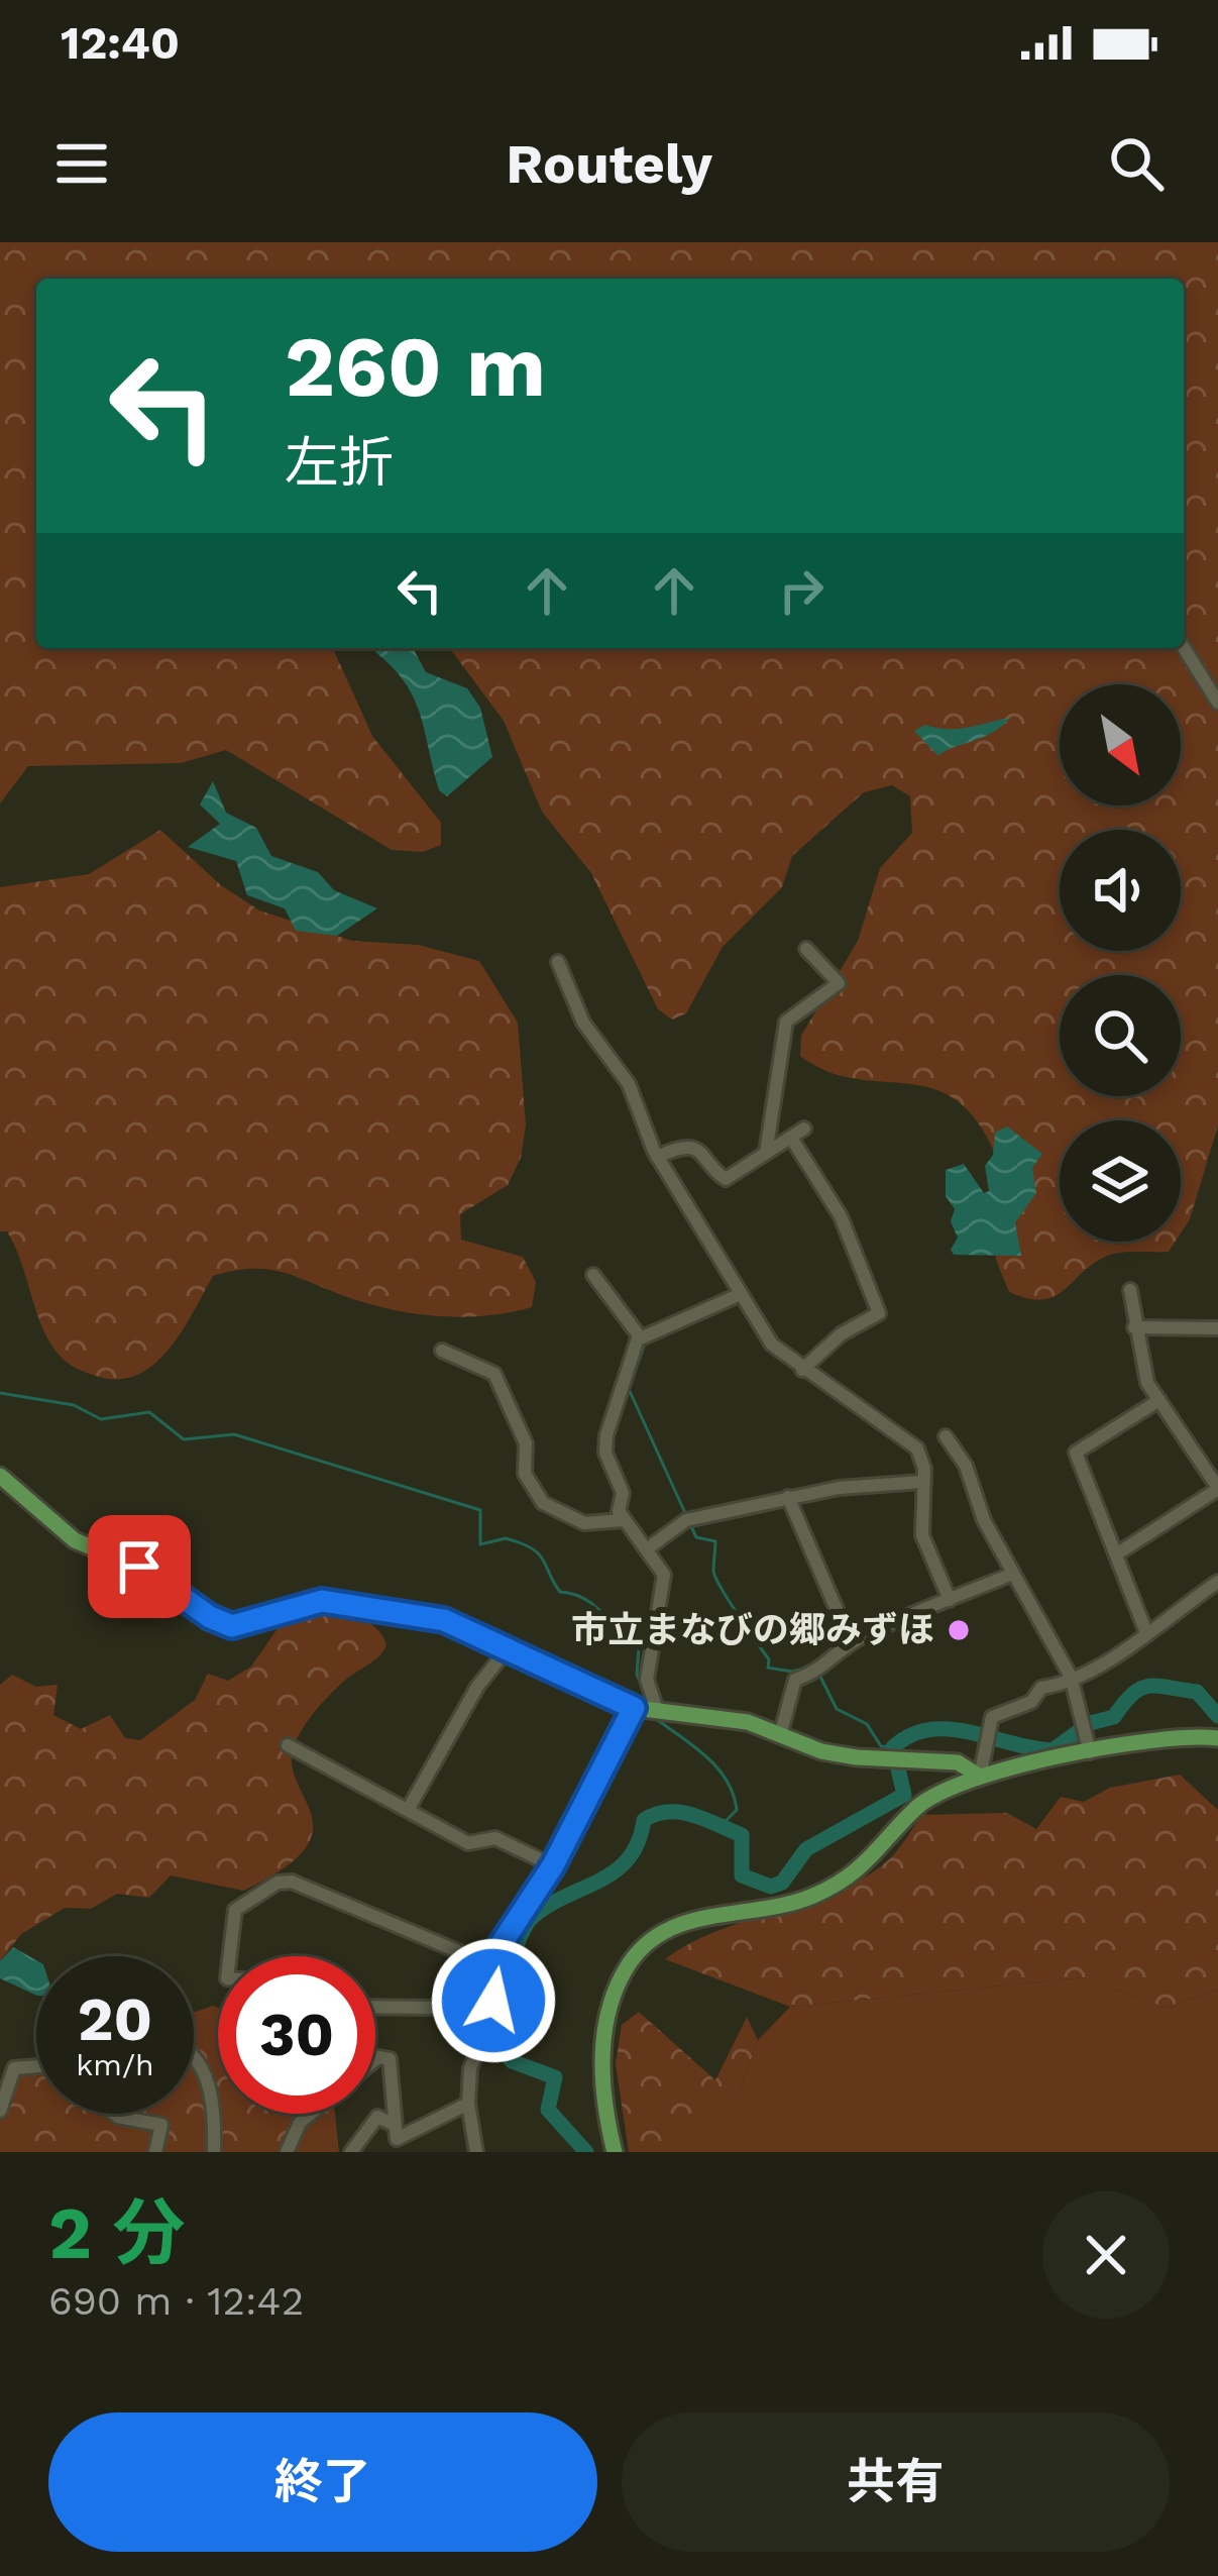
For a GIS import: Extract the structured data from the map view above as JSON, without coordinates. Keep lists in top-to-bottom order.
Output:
{
  "places": ["市立まなびの郷みずほ"],
  "north": "bottom right",
  "page": {
    "status": "12:40",
    "header": "Routely",
    "turn": ["260 m", "左折"],
    "speed": "20 km/h",
    "limit": "30",
    "heading": ["2 分", "690 m · 12:42"],
    "buttons": ["終了", "共有"]
  }
}
